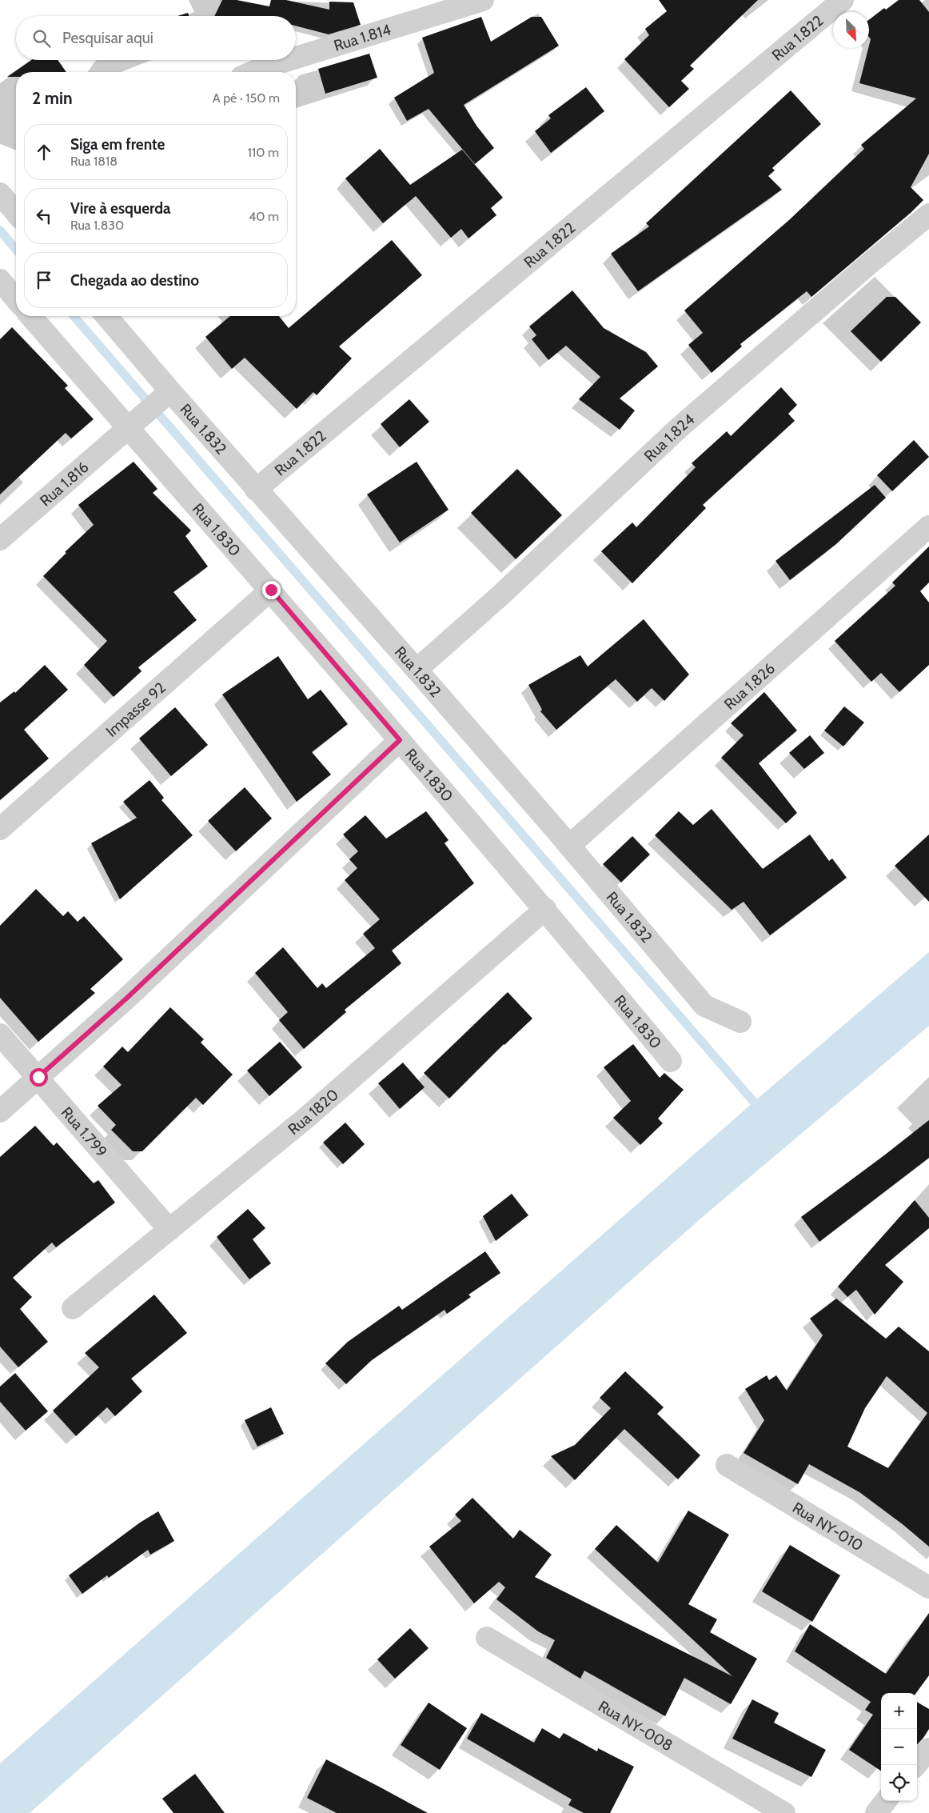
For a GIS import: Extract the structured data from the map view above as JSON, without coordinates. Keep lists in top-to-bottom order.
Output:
{
  "streets": {
    "street": [
      "Rua 1.814",
      "Rua 1.822",
      "Rua 1.832",
      "Rua 1.824",
      "Rua 1.816",
      "Rua 1.830",
      "Rua 1.826",
      "Impasse 92",
      "Rua 1820",
      "Rua 1.799",
      "Rua NY-010",
      "Rua NY-008"
    ]
  },
  "crossings": [
    ["Rua 1.822", "Rua 1.832"],
    ["Rua 1.832", "Rua 1.824"],
    ["Rua 1.832", "Rua 1.816"],
    ["Rua 1.832", "Rua 1.826"],
    ["Rua 1.816", "Rua 1.830"],
    ["Rua 1.830", "Impasse 92"],
    ["Rua 1.830", "Rua 1820"],
    ["Rua 1820", "Rua 1.799"]
  ],
  "north": "bottom right",
  "page": {
    "search": "Pesquisar aqui",
    "heading": ["2 min", "A pé · 150 m"],
    "list": [
      ["Siga em frente", "Rua 1818", "110 m"],
      ["Vire à esquerda", "Rua 1.830", "40 m"],
      "Chegada ao destino"
    ],
    "map_buttons": ["+", "−"]
  }
}
